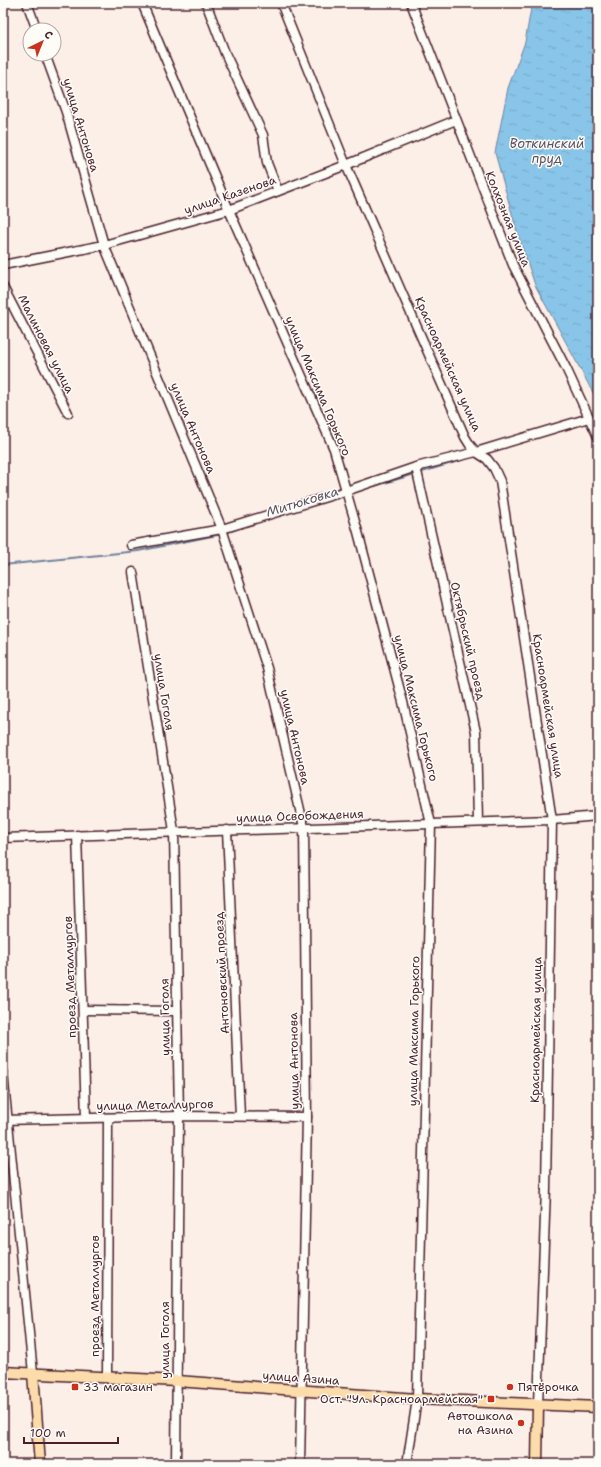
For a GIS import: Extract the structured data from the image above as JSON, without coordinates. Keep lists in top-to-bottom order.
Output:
{
  "streets": {
    "main road": ["Красноармейская улица", "улица Азина"],
    "street": [
      "улица Антонова",
      "улица Казенова",
      "Колхозная улица",
      "Малиновая улица",
      "улица Максима Горького",
      "Октябрьский проезд",
      "улица Гоголя",
      "улица Освобождения",
      "Антоновский проезд",
      "проезд Металлургов",
      "улица Металлургов"
    ]
  },
  "crossings": [
    ["улица Антонова", "улица Казенова"],
    ["улица Антонова", "улица Освобождения"],
    ["улица Антонова", "улица Металлургов"],
    ["улица Антонова", "улица Азина"],
    ["улица Казенова", "Колхозная улица"],
    ["улица Казенова", "Красноармейская улица"],
    ["улица Казенова", "улица Максима Горького"],
    ["Красноармейская улица", "улица Освобождения"],
    ["Красноармейская улица", "улица Азина"],
    ["улица Максима Горького", "улица Освобождения"],
    ["улица Максима Горького", "улица Азина"],
    ["Октябрьский проезд", "улица Освобождения"],
    ["улица Гоголя", "улица Освобождения"],
    ["улица Гоголя", "улица Металлургов"],
    ["улица Гоголя", "улица Азина"],
    ["улица Освобождения", "Антоновский проезд"],
    ["улица Освобождения", "проезд Металлургов"],
    ["Антоновский проезд", "улица Металлургов"],
    ["проезд Металлургов", "улица Металлургов"],
    ["проезд Металлургов", "улица Азина"]
  ],
  "water": ["Воткинский пруд", "Митюковка"],
  "places": {
    "transit": ["33 магазин", "Ост. \"Ул. Красноармейская\""],
    "other": ["Пятёрочка", "Автошкола на Азина"]
  },
  "scale_bar": "100 m",
  "north": "top right"
}
